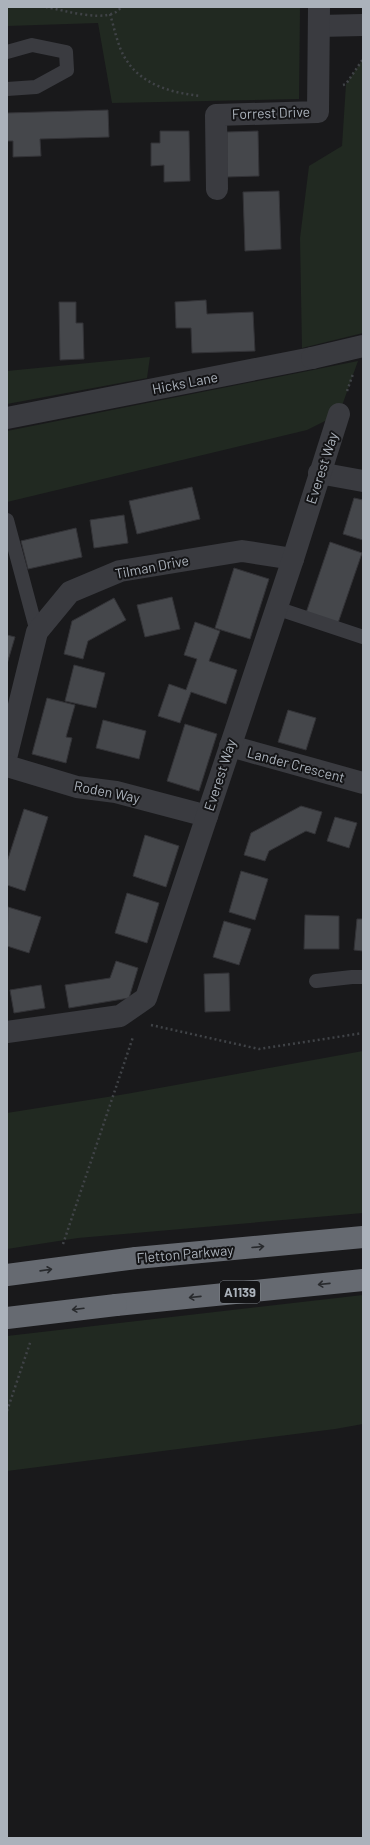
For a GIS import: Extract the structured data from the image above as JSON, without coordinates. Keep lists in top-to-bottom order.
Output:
{
  "streets": {
    "highway": ["Fletton Parkway", "A1139"],
    "street": [
      "Forrest Drive",
      "Hicks Lane",
      "Everest Way",
      "Tilman Drive",
      "Lander Crescent",
      "Roden Way"
    ]
  },
  "crossings": [
    ["Everest Way", "Tilman Drive"],
    ["Everest Way", "Lander Crescent"],
    ["Everest Way", "Roden Way"]
  ]
}
